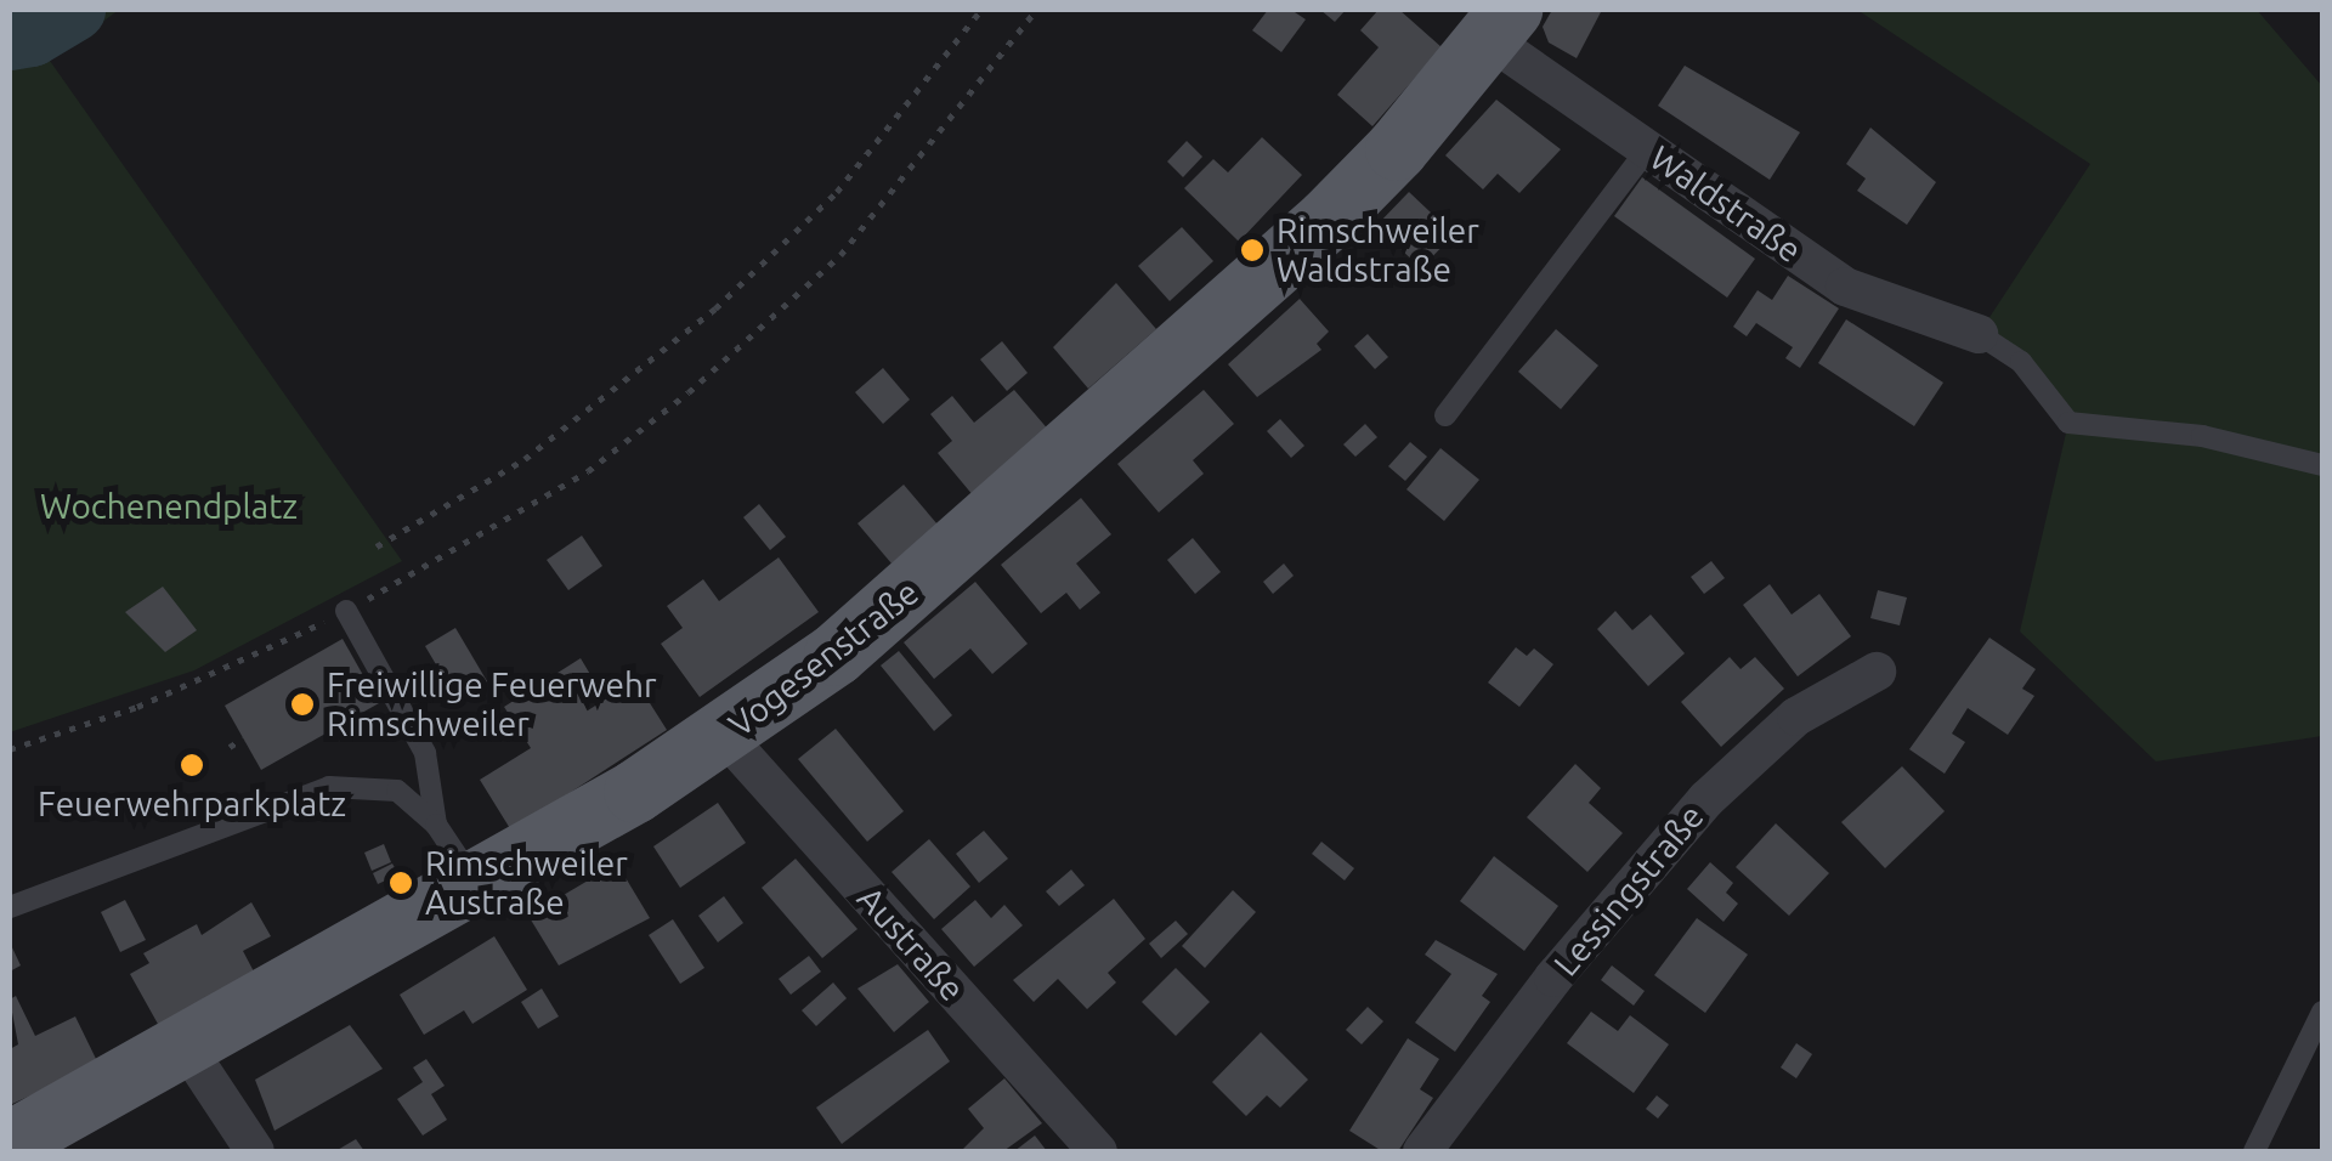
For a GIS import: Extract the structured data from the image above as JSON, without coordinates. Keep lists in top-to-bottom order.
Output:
{
  "streets": {
    "main road": ["Vogesenstraße"],
    "street": ["Waldstraße", "Lessingstraße", "Austraße"]
  },
  "crossings": [
    ["Waldstraße", "Vogesenstraße"],
    ["Vogesenstraße", "Austraße"]
  ],
  "parks": ["Wochenendplatz"],
  "places": [
    "Rimschweiler Waldstraße",
    "Freiwillige Feuerwehr Rimschweiler",
    "Feuerwehrparkplatz",
    "Rimschweiler Austraße"
  ]
}
